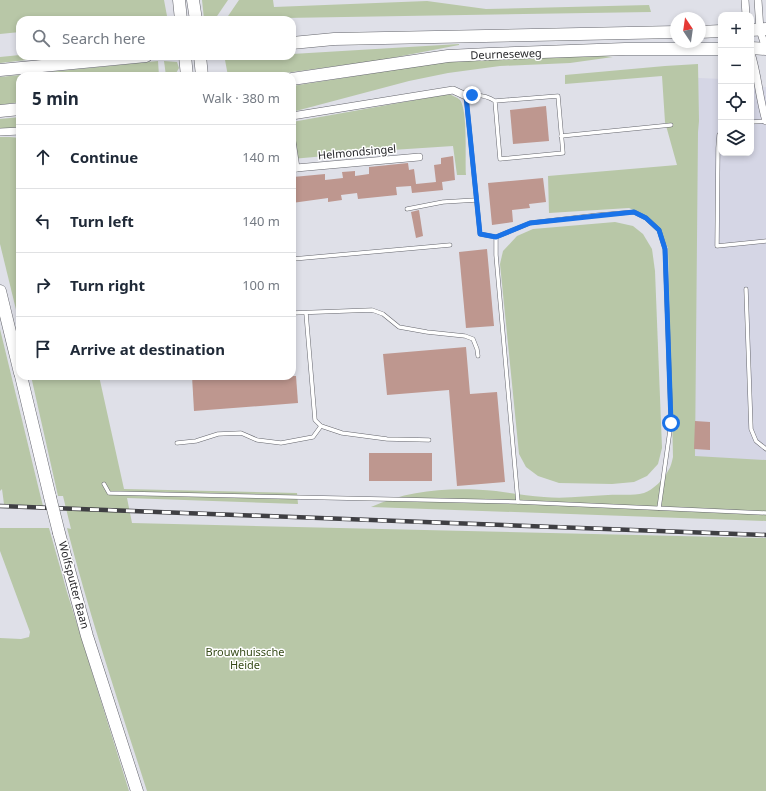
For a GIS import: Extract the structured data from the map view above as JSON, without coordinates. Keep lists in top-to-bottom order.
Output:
{
  "streets": {
    "main road": ["Deurneseweg", "Wolfsputter Baan"],
    "street": ["Helmondsingel"]
  },
  "parks": ["Brouwhuissche Heide"],
  "north": "top",
  "page": {
    "map_buttons": ["+", "−"],
    "search": "Search here",
    "heading": ["5 min", "Walk · 380 m"],
    "list": [
      ["Continue", "140 m"],
      ["Turn left", "140 m"],
      ["Turn right", "100 m"],
      "Arrive at destination"
    ]
  }
}
